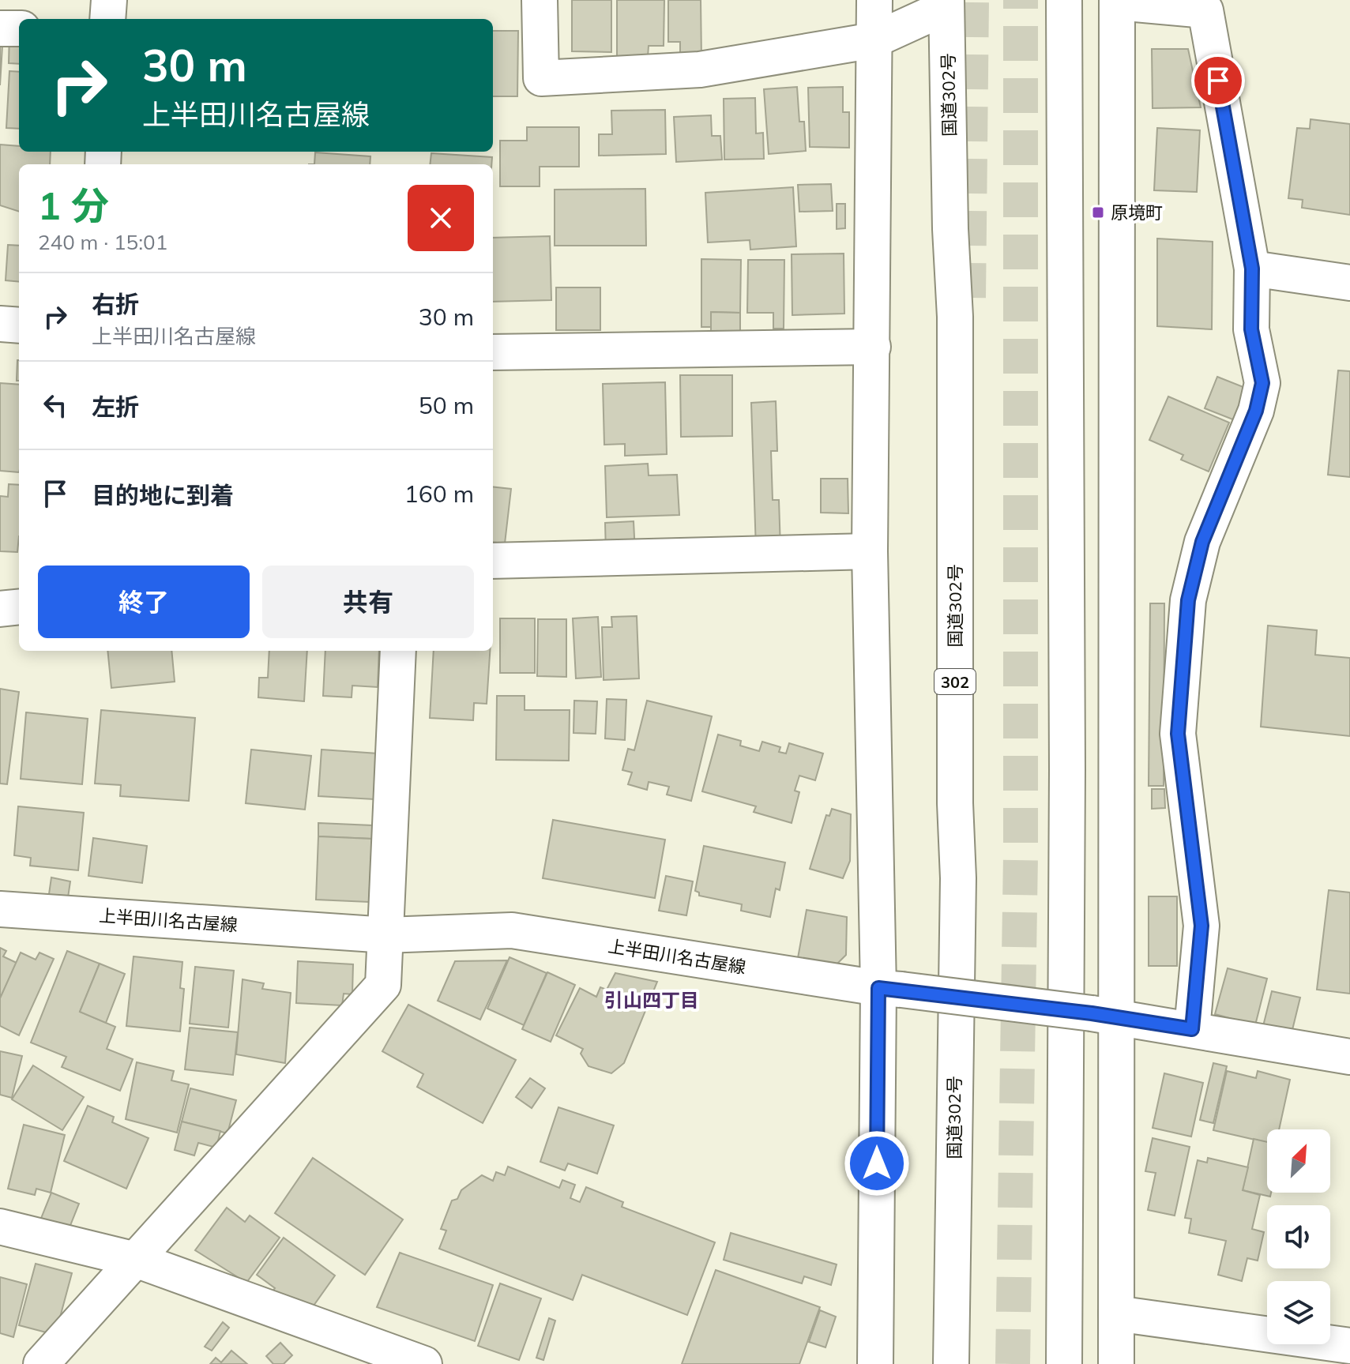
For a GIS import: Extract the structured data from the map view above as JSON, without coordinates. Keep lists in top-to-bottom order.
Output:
{
  "streets": {
    "main road": ["国道302号", "302", "上半田川名古屋線"]
  },
  "districts": ["引山四丁目"],
  "places": {
    "transit": ["原境町"]
  },
  "north": "top right",
  "page": {
    "turn": ["30 m", "上半田川名古屋線"],
    "heading": ["1 分", "240 m · 15:01"],
    "list": [
      {
        "name": "右折",
        "note": "上半田川名古屋線",
        "value": "30 m"
      },
      {
        "name": "左折",
        "value": "50 m"
      },
      {
        "name": "目的地に到着",
        "value": "160 m"
      }
    ],
    "buttons": ["終了", "共有"]
  }
}
